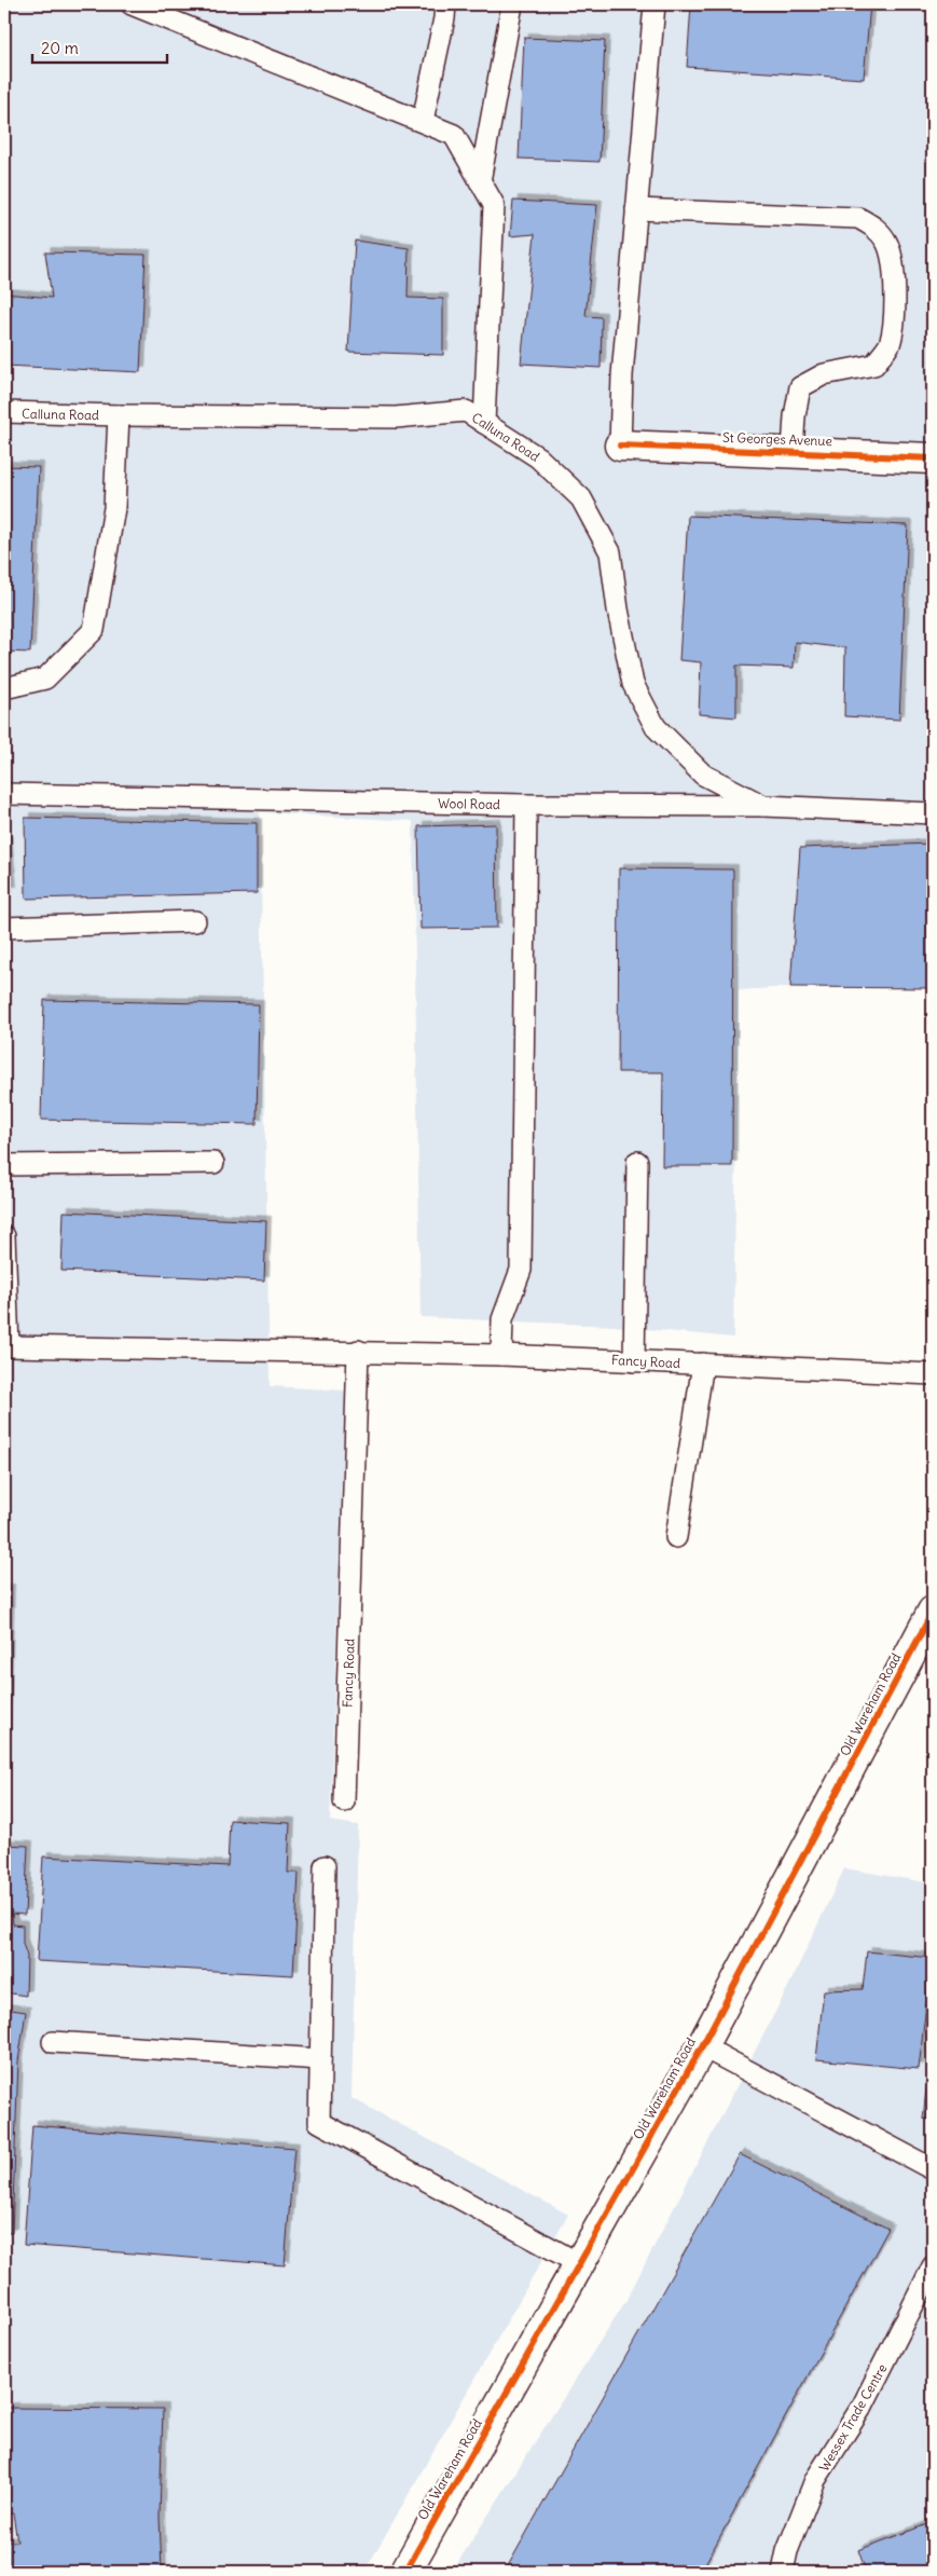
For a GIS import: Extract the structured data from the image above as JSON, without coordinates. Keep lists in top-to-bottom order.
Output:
{
  "streets": {
    "street": ["St Georges Avenue", "Old Wareham Road"],
    "lane": [
      "Calluna Road",
      "Wool Road",
      "Fancy Road",
      "Wessex Trade Centre"
    ]
  },
  "crossings": [
    ["Calluna Road", "Wool Road"]
  ],
  "scale_bar": "20 m"
}
